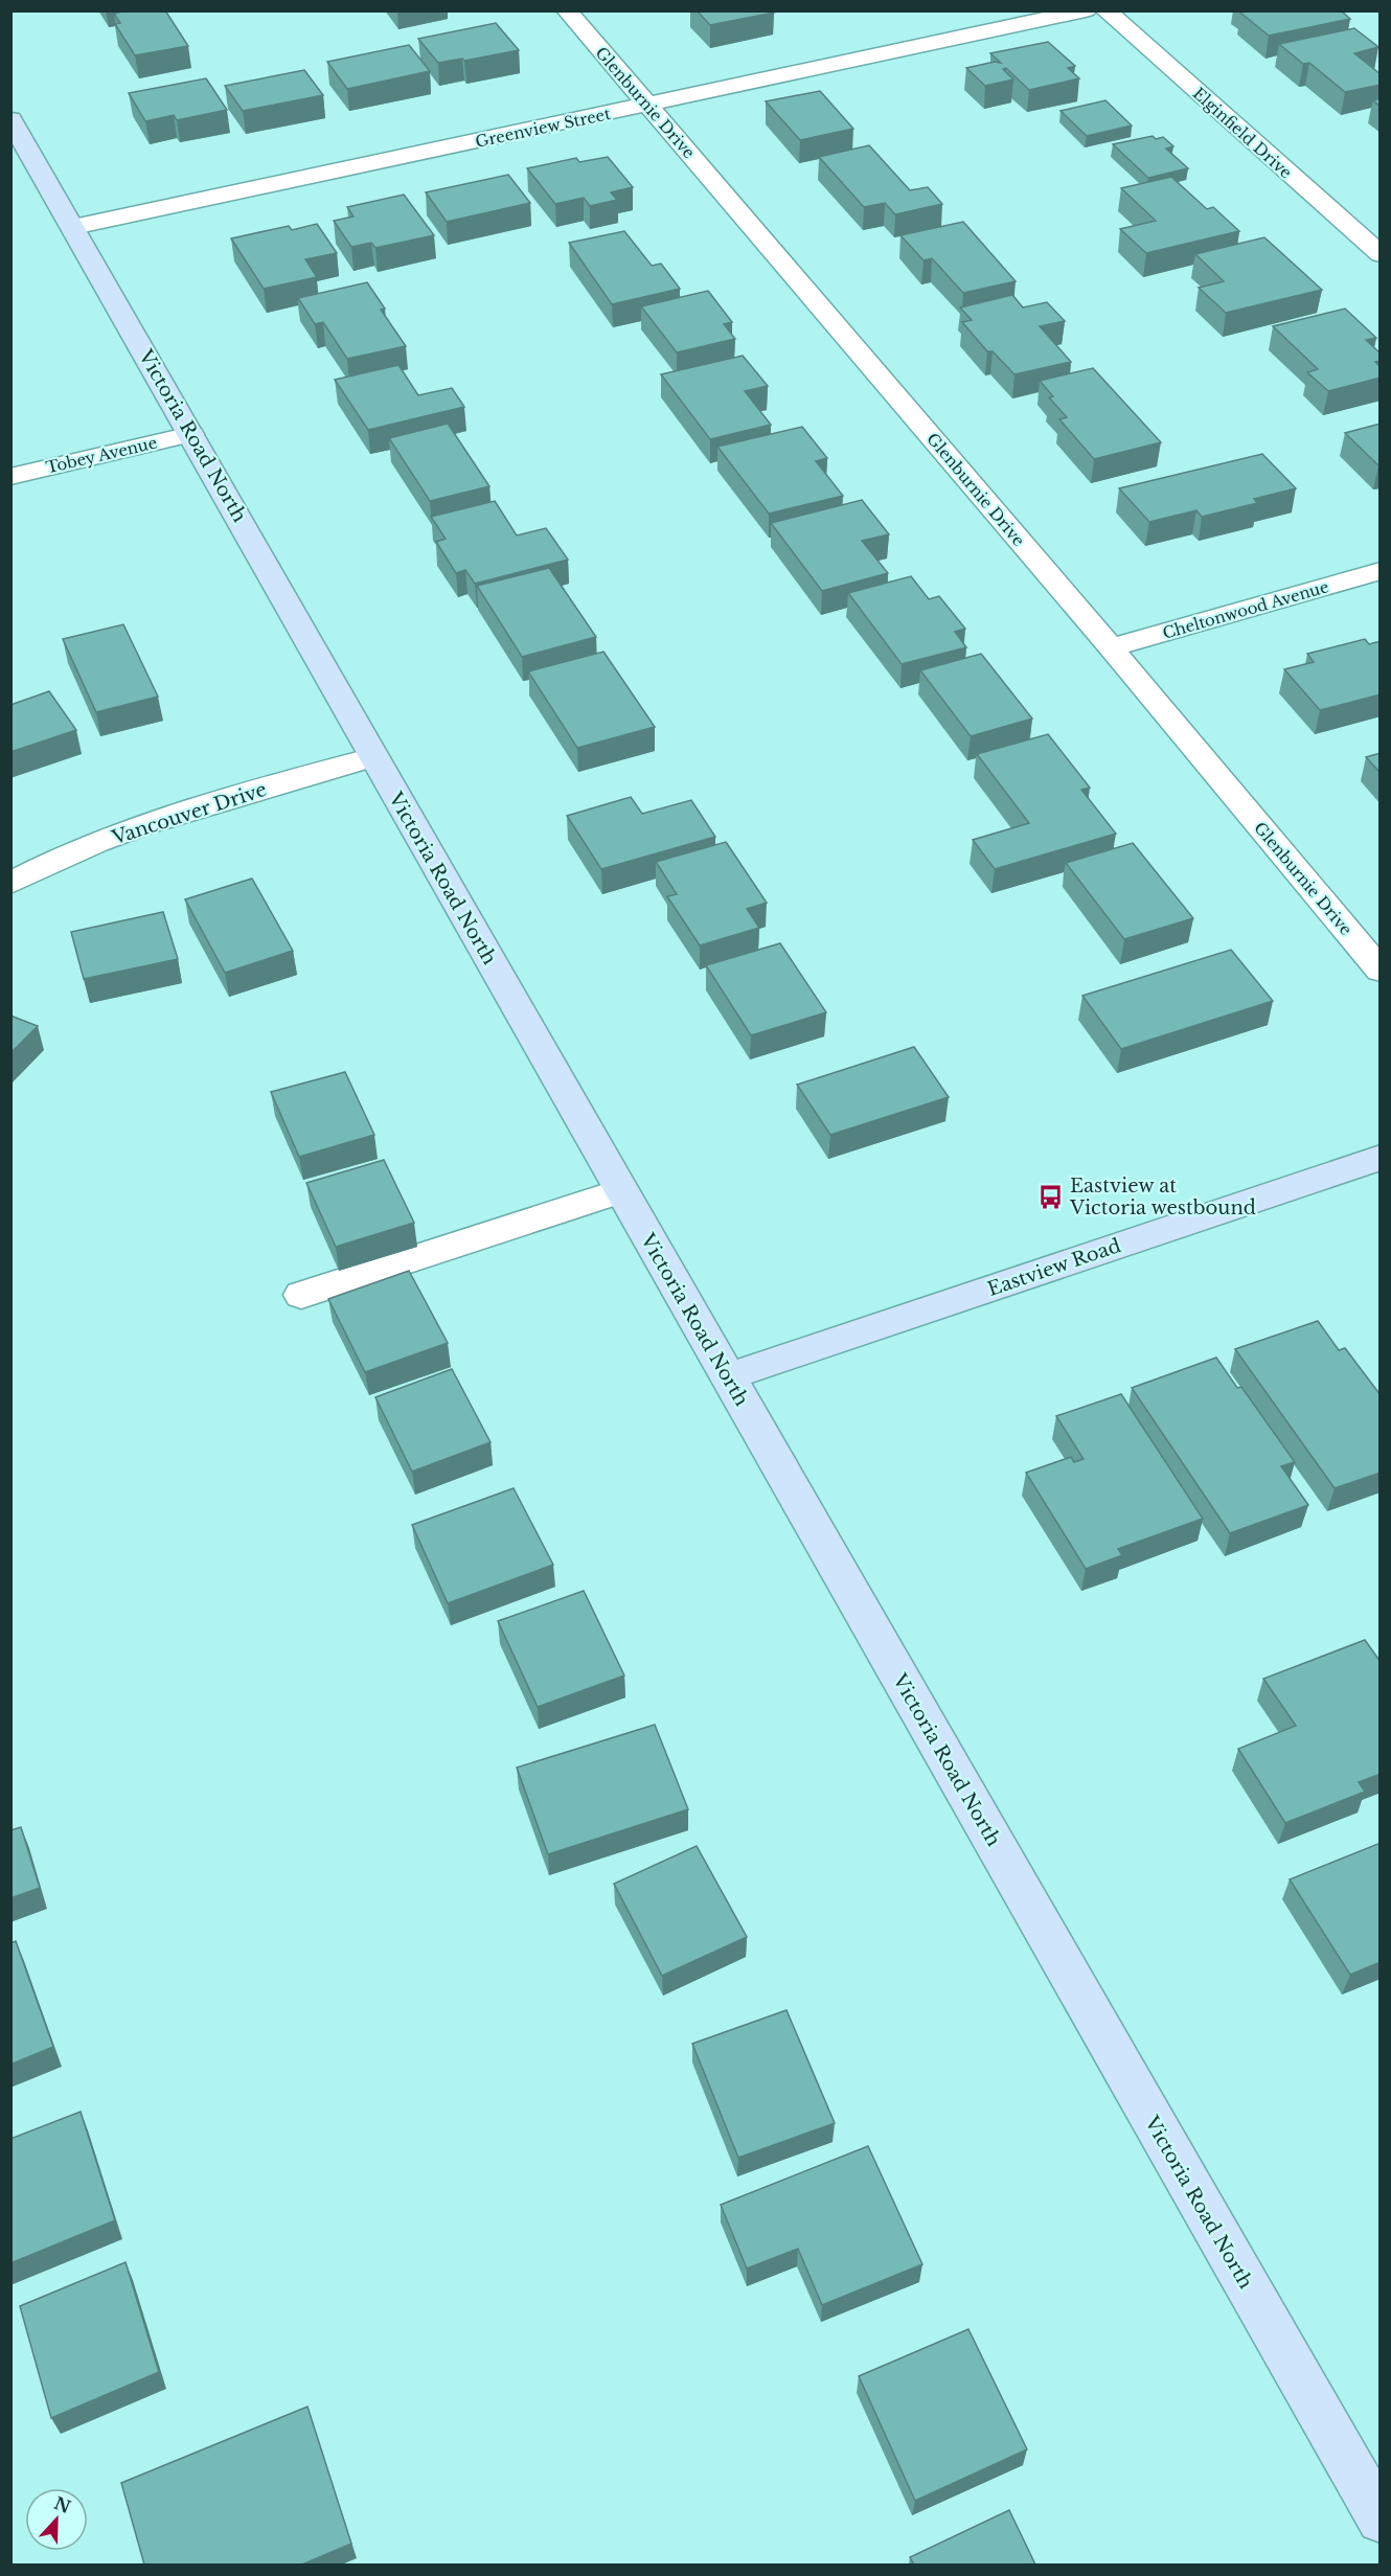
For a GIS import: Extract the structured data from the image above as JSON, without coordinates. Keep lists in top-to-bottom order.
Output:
{
  "streets": {
    "main road": ["Victoria Road North", "Eastview Road"],
    "street": [
      "Glenburnie Drive",
      "Greenview Street",
      "Elginfield Drive",
      "Tobey Avenue",
      "Cheltonwood Avenue",
      "Vancouver Drive"
    ]
  },
  "crossings": [
    ["Glenburnie Drive", "Greenview Street"],
    ["Glenburnie Drive", "Cheltonwood Avenue"],
    ["Greenview Street", "Victoria Road North"],
    ["Victoria Road North", "Tobey Avenue"],
    ["Victoria Road North", "Vancouver Drive"],
    ["Victoria Road North", "Eastview Road"]
  ],
  "places": {
    "bus stop": ["Eastview at Victoria westbound"]
  },
  "north": "top"
}
